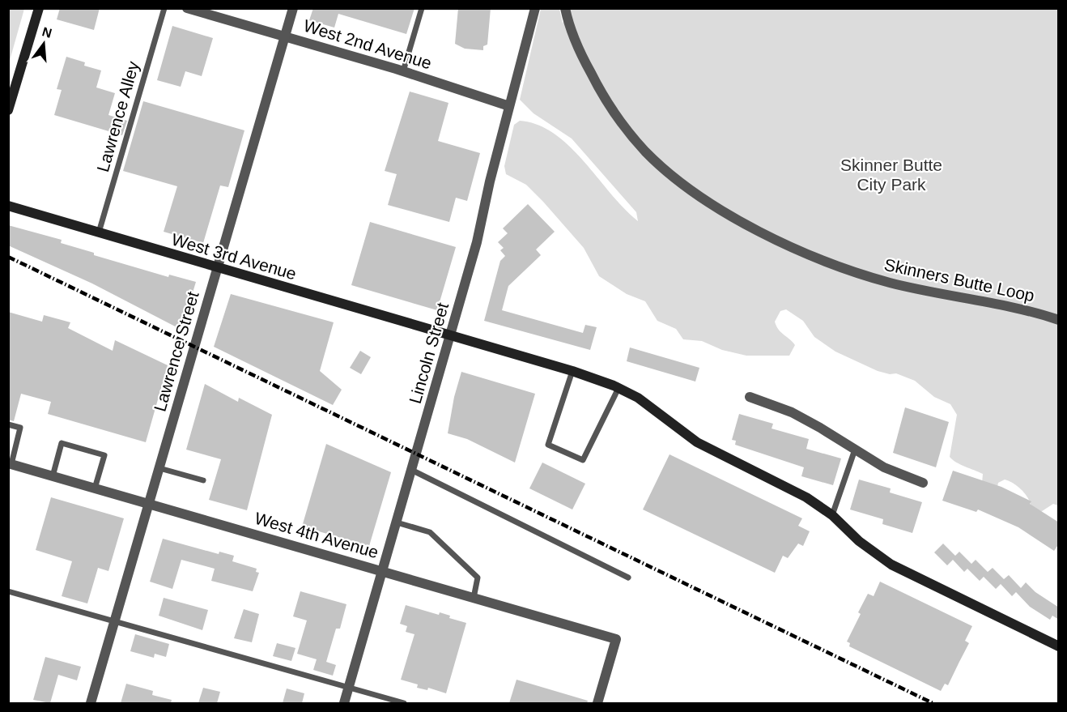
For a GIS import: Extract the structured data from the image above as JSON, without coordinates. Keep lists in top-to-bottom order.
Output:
{
  "streets": {
    "street": [
      "West 2nd Avenue",
      "West 3rd Avenue",
      "Skinners Butte Loop",
      "Lawrence Street",
      "Lincoln Street",
      "West 4th Avenue"
    ],
    "lane": ["Lawrence Alley"]
  },
  "crossings": [
    ["West 2nd Avenue", "Lawrence Street"],
    ["West 2nd Avenue", "Lincoln Street"],
    ["Lawrence Alley", "West 3rd Avenue"],
    ["West 3rd Avenue", "Lawrence Street"],
    ["West 3rd Avenue", "Lincoln Street"],
    ["Lawrence Street", "West 4th Avenue"],
    ["Lincoln Street", "West 4th Avenue"]
  ],
  "parks": ["Skinner Butte City Park"],
  "north": "top"
}
